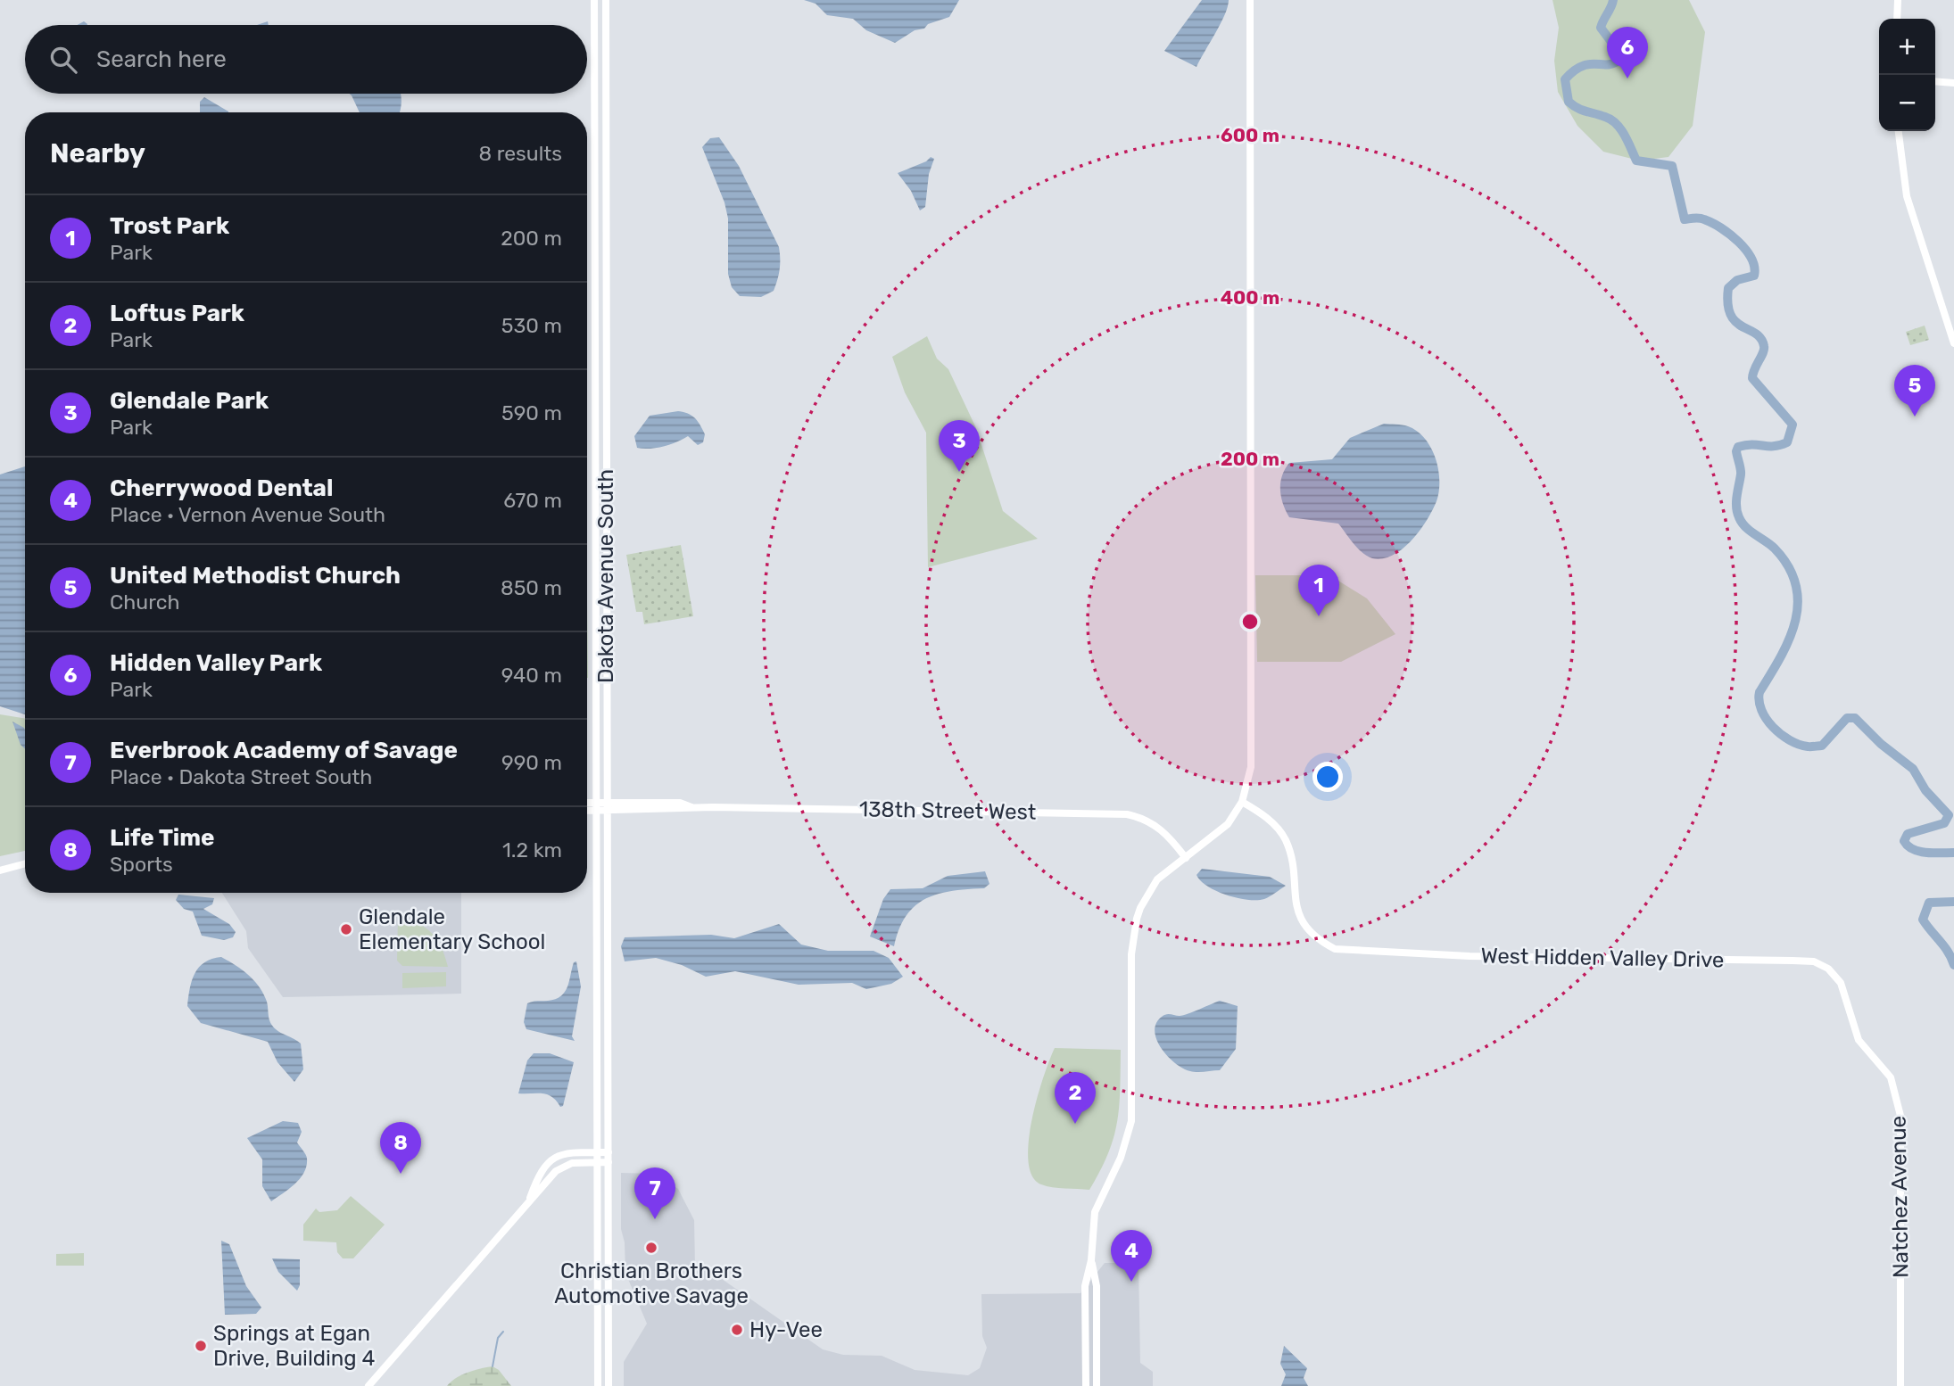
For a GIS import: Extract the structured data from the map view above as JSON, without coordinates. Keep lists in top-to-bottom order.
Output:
{
  "streets": {
    "street": [
      "Dakota Avenue South",
      "138th Street West",
      "West Hidden Valley Drive",
      "Natchez Avenue"
    ]
  },
  "crossings": [
    ["West Hidden Valley Drive", "Natchez Avenue"]
  ],
  "places": [
    "Glendale Elementary School",
    "Christian Brothers Automotive Savage",
    "Hy-Vee",
    "Springs at Egan Drive, Building 4"
  ],
  "page": {
    "map_buttons": ["+", "−"],
    "search": "Search here",
    "pins": [
      "6",
      "5",
      "3",
      "1",
      "2",
      "8",
      "7",
      "4"
    ],
    "heading": ["Nearby", "8 results"],
    "list": [
      {
        "mark": "1",
        "name": "Trost Park",
        "note": "Park",
        "value": "200 m"
      },
      {
        "mark": "2",
        "name": "Loftus Park",
        "note": "Park",
        "value": "530 m"
      },
      {
        "mark": "3",
        "name": "Glendale Park",
        "note": "Park",
        "value": "590 m"
      },
      {
        "mark": "4",
        "name": "Cherrywood Dental",
        "note": "Place · Vernon Avenue South",
        "value": "670 m"
      },
      {
        "mark": "5",
        "name": "United Methodist Church",
        "note": "Church",
        "value": "850 m"
      },
      {
        "mark": "6",
        "name": "Hidden Valley Park",
        "note": "Park",
        "value": "940 m"
      },
      {
        "mark": "7",
        "name": "Everbrook Academy of Savage",
        "note": "Place · Dakota Street South",
        "value": "990 m"
      },
      {
        "mark": "8",
        "name": "Life Time",
        "note": "Sports",
        "value": "1.2 km"
      }
    ]
  },
  "rings": ["600 m", "400 m", "200 m"]
}
